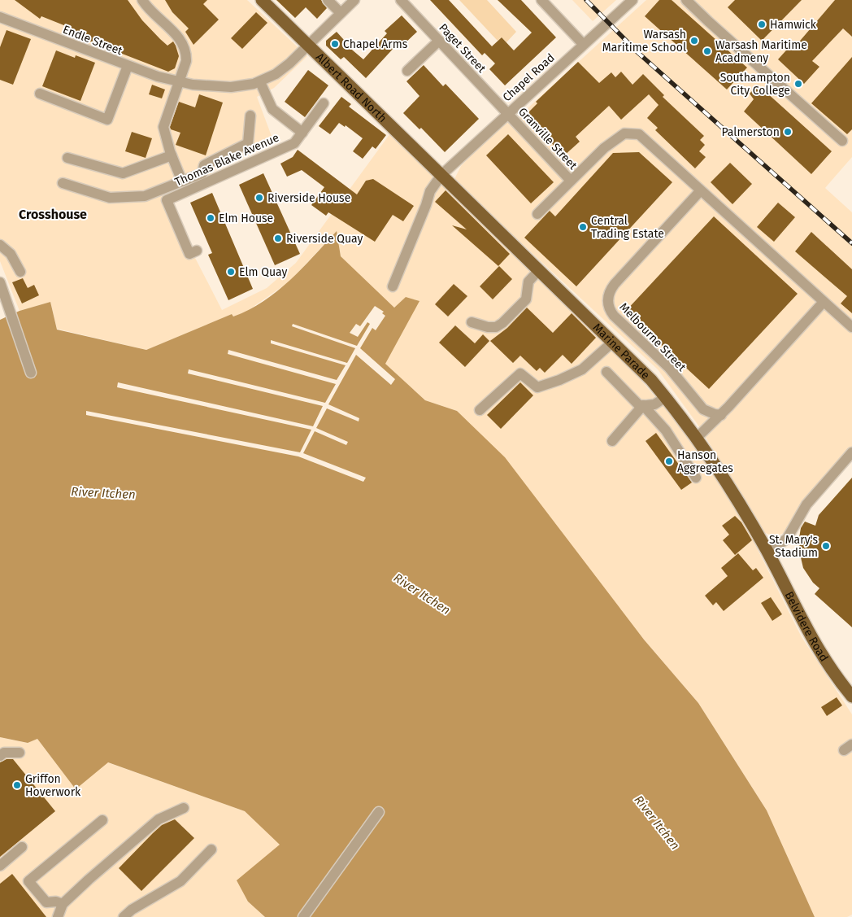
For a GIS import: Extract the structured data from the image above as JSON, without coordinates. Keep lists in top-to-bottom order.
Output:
{
  "streets": {
    "main road": ["Albert Road North", "Marine Parade", "Belvidere Road"],
    "street": [
      "Endle Street",
      "Paget Street",
      "Chapel Road",
      "Granville Street",
      "Thomas Blake Avenue",
      "Melbourne Street"
    ]
  },
  "crossings": [
    ["Endle Street", "Albert Road North"],
    ["Paget Street", "Chapel Road"],
    ["Paget Street", "Granville Street"],
    ["Chapel Road", "Albert Road North"],
    ["Chapel Road", "Granville Street"],
    ["Chapel Road", "Marine Parade"],
    ["Albert Road North", "Marine Parade"],
    ["Marine Parade", "Belvidere Road"]
  ],
  "districts": ["Crosshouse"],
  "water": ["River Itchen"],
  "places": [
    "Hamwick",
    "Warsash Maritime School",
    "Chapel Arms",
    "Warsash Maritime Acadmeny",
    "Southampton City College",
    "Palmerston",
    "Riverside House",
    "Elm House",
    "Central Trading Estate",
    "Riverside Quay",
    "Elm Quay",
    "Hanson Aggregates",
    "St. Mary's Stadium",
    "Griffon Hoverwork"
  ]
}
